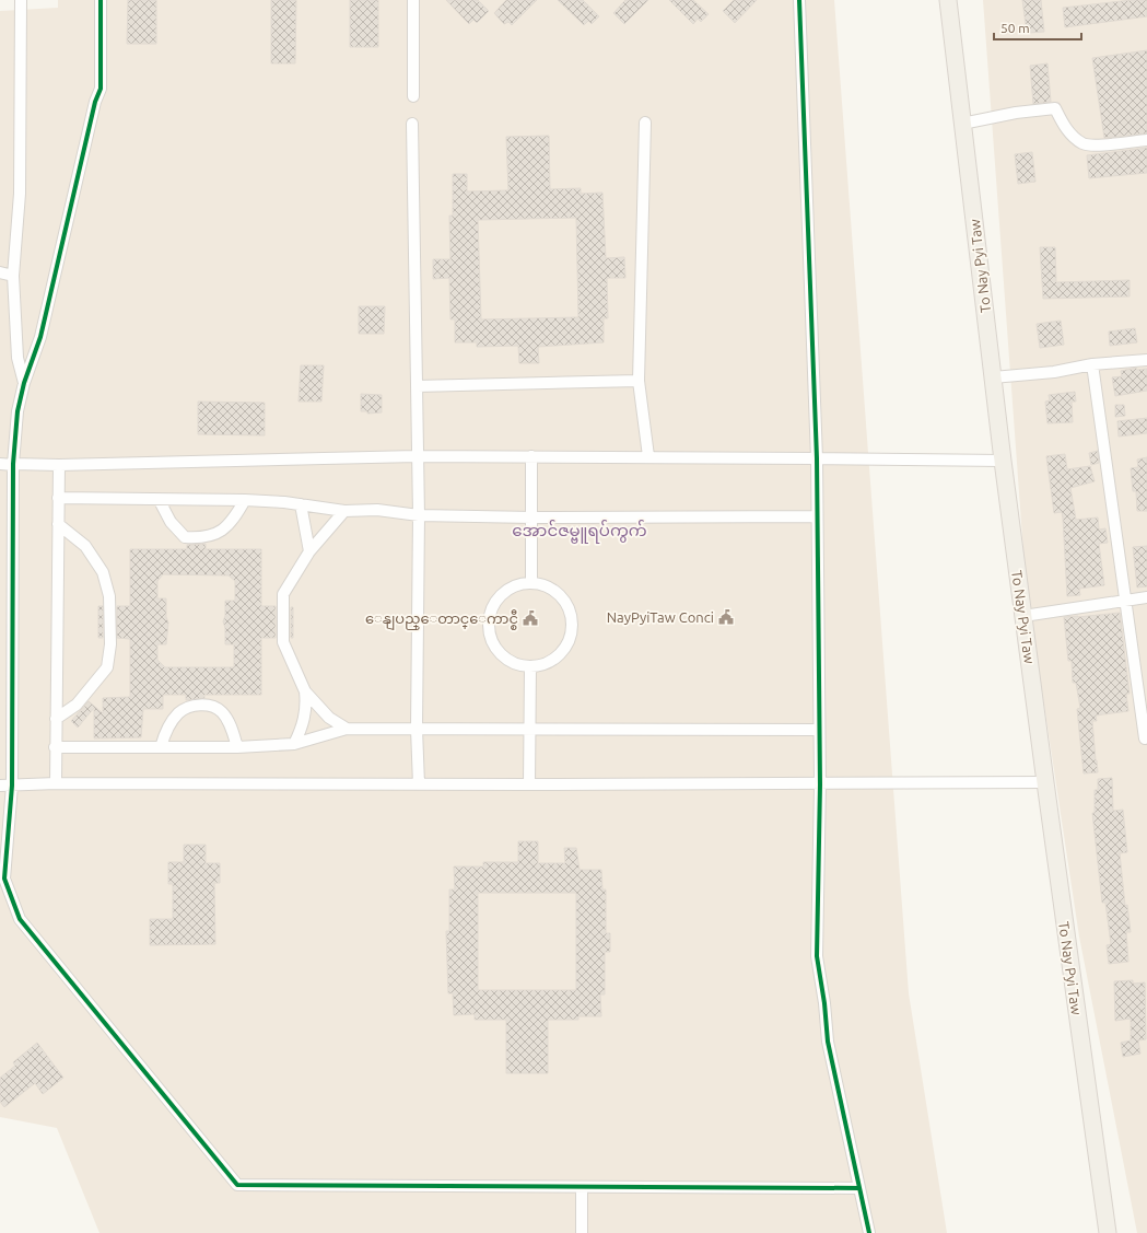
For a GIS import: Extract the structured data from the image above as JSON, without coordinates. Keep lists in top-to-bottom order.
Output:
{
  "streets": {
    "main road": ["To Nay Pyi Taw"]
  },
  "districts": ["အောင်ဇမ္ဗူရပ်ကွက်"],
  "places": {
    "public building": ["NayPyiTaw Conci", "ေနျပည္ေတာင္ေကာင္စီ"]
  },
  "scale_bar": "50 m"
}
